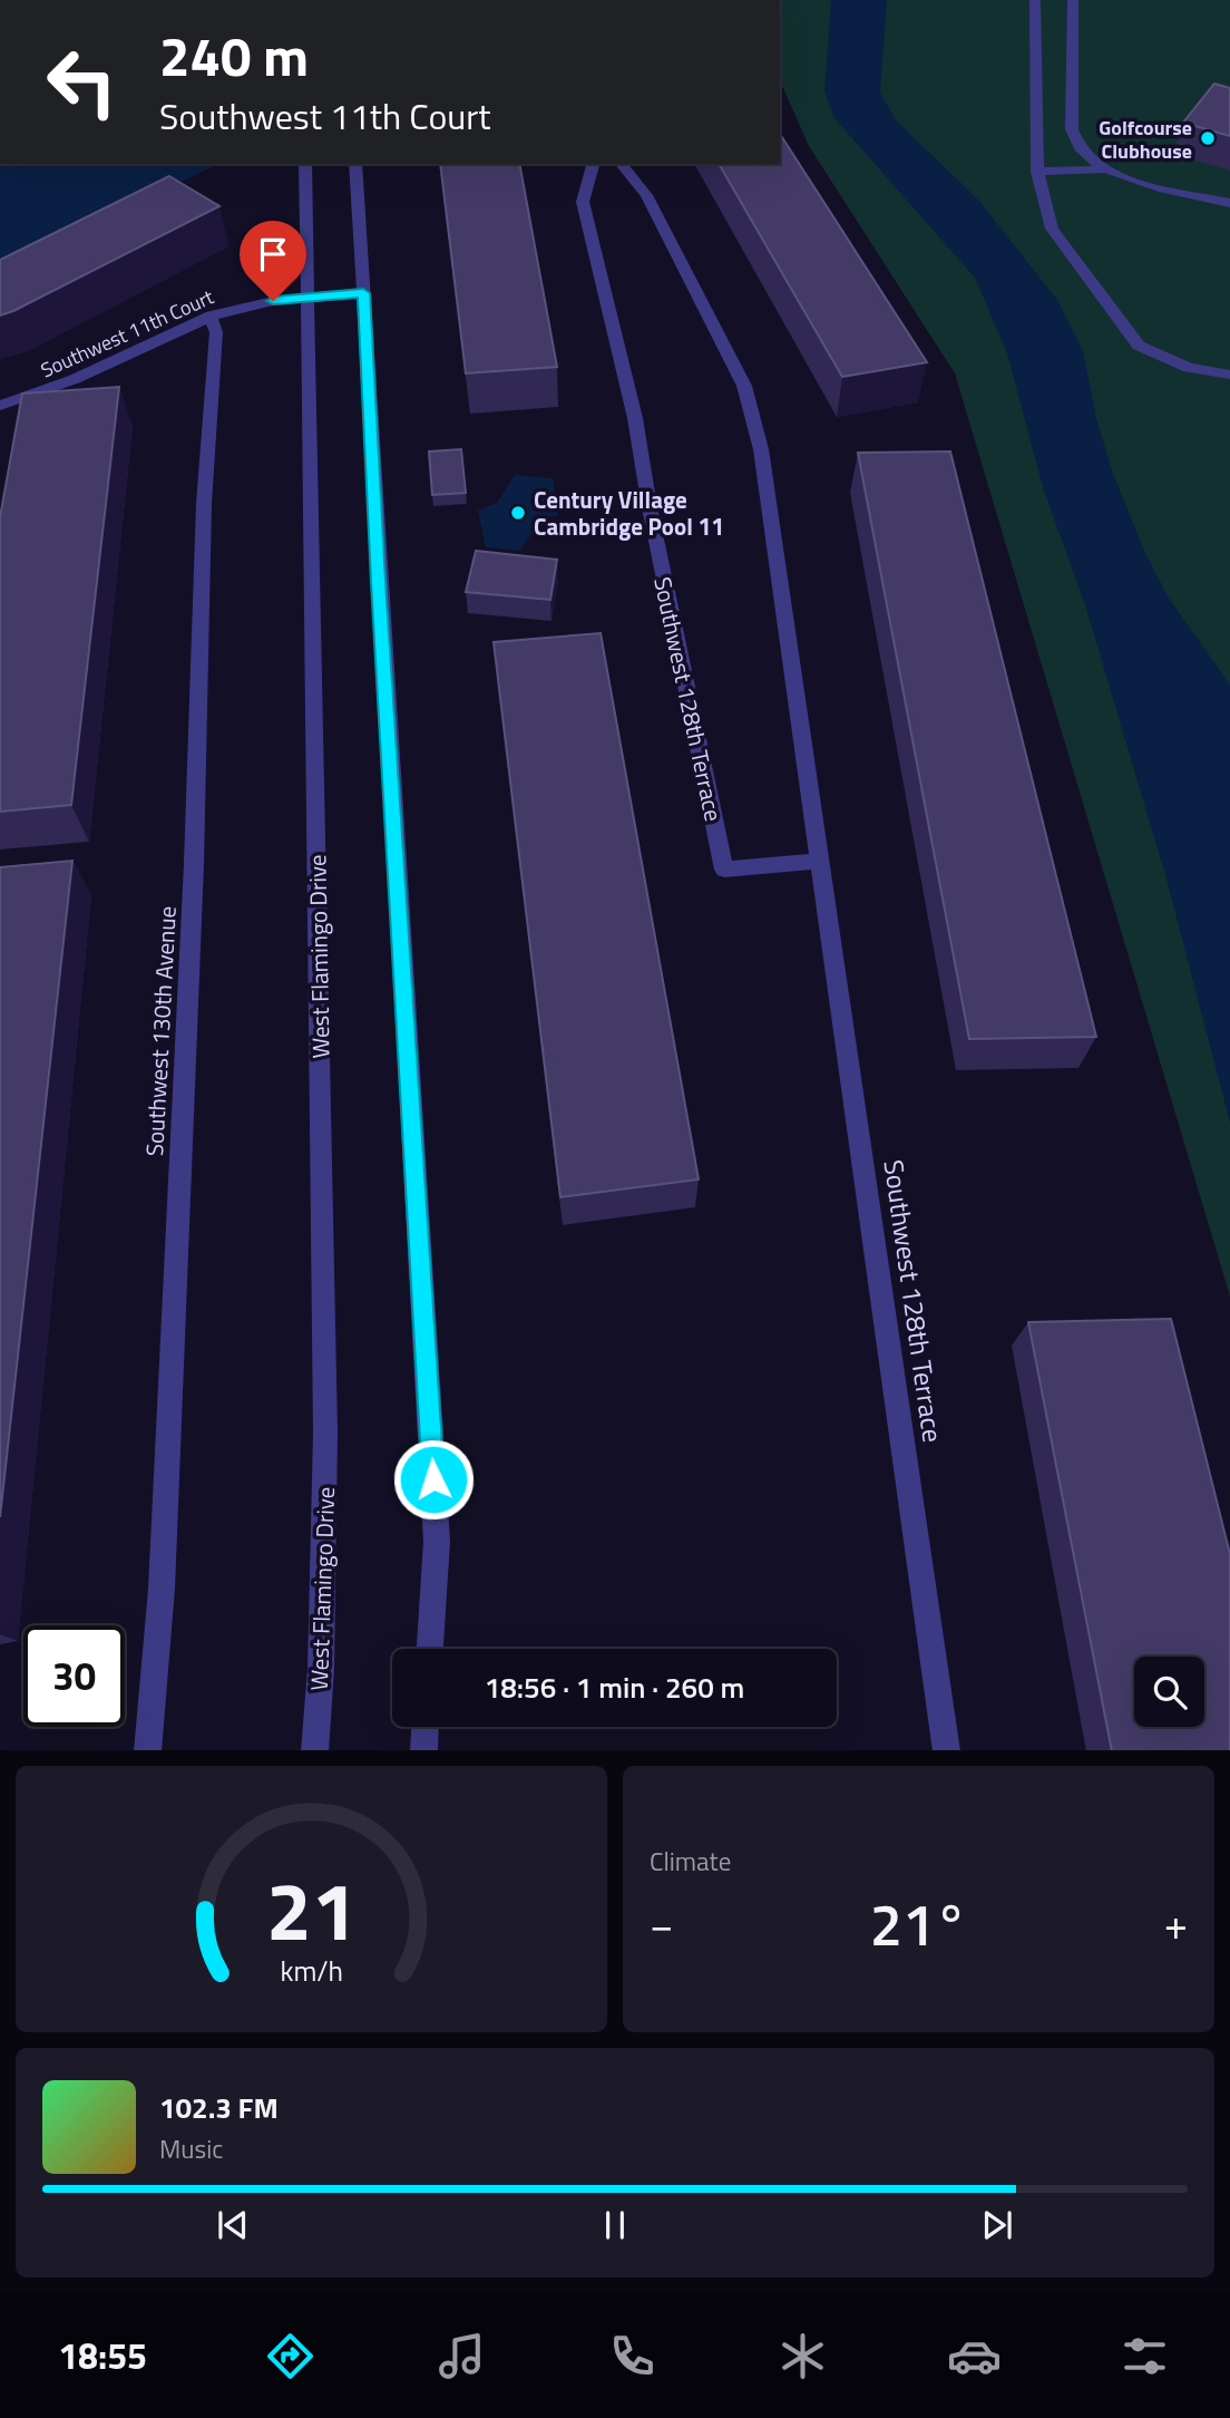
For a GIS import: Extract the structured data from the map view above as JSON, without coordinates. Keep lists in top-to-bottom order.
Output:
{
  "streets": {
    "street": [
      "Southwest 11th Court",
      "Southwest 128th Terrace",
      "West Flamingo Drive",
      "Southwest 130th Avenue"
    ]
  },
  "crossings": [
    ["Southwest 11th Court", "West Flamingo Drive"],
    ["Southwest 11th Court", "Southwest 130th Avenue"]
  ],
  "places": ["Golfcourse Clubhouse", "Century Village Cambridge Pool 11"],
  "page": {
    "turn": ["240 m", "Southwest 11th Court"],
    "limit": "30",
    "trip": "18:56 · 1 min · 260 m",
    "tile": "Climate",
    "heat": ["−", "21°", "+"],
    "song": ["102.3 FM", "Music"],
    "tabs": "18:55",
    "gauge": ["21", "km/h"]
  }
}
